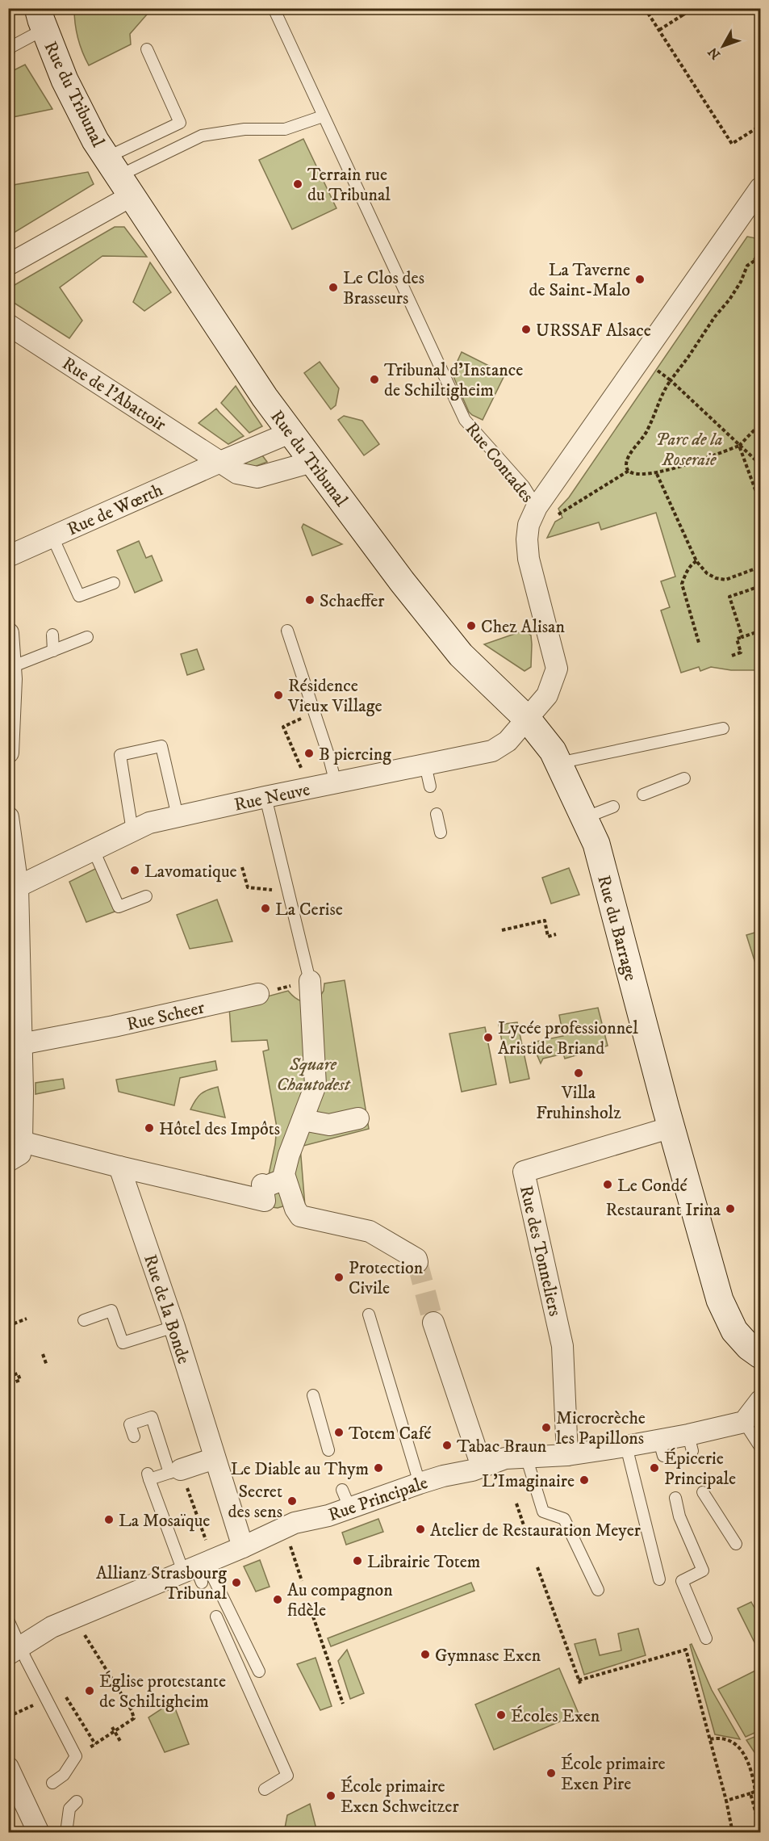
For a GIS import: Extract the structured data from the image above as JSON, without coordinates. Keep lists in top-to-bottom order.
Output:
{
  "streets": {
    "street": [
      "Rue du Tribunal",
      "Rue de l'Abattoir",
      "Rue Contades",
      "Rue de Wœrth",
      "Rue Neuve",
      "Rue du Barrage",
      "Rue Scheer",
      "Rue des Tonneliers",
      "Rue de la Bonde",
      "Rue Principale"
    ]
  },
  "crossings": [
    ["Rue du Tribunal", "Rue de l'Abattoir"],
    ["Rue du Tribunal", "Rue Neuve"],
    ["Rue du Tribunal", "Rue du Barrage"],
    ["Rue de l'Abattoir", "Rue de Wœrth"],
    ["Rue Neuve", "Rue du Barrage"],
    ["Rue du Barrage", "Rue des Tonneliers"],
    ["Rue des Tonneliers", "Rue Principale"],
    ["Rue de la Bonde", "Rue Principale"]
  ],
  "parks": ["Parc de la Roseraie", "Square Chautodest"],
  "places": [
    "Terrain rue du Tribunal",
    "La Taverne de Saint-Malo",
    "Le Clos des Brasseurs",
    "URSSAF Alsace",
    "Tribunal d'Instance de Schiltigheim",
    "Schaeffer",
    "Chez Alisan",
    "Résidence Vieux Village",
    "B piercing",
    "Lavomatique",
    "La Cerise",
    "Lycée professionnel Aristide Briand",
    "Villa Fruhinsholz",
    "Hôtel des Impôts",
    "Le Condé",
    "Restaurant Irina",
    "Protection Civile",
    "Microcrèche les Papillons",
    "Totem Café",
    "Tabac Braun",
    "Le Diable au Thym",
    "Épicerie Principale",
    "L'Imaginaire",
    "Secret des sens",
    "La Mosaïque",
    "Atelier de Restauration Meyer",
    "Librairie Totem",
    "Allianz Strasbourg Tribunal",
    "Au compagnon fidèle",
    "Gymnase Exen",
    "Église protestante de Schiltigheim",
    "Écoles Exen",
    "École primaire Exen Pire",
    "École primaire Exen Schweitzer"
  ],
  "north": "bottom left"
}
